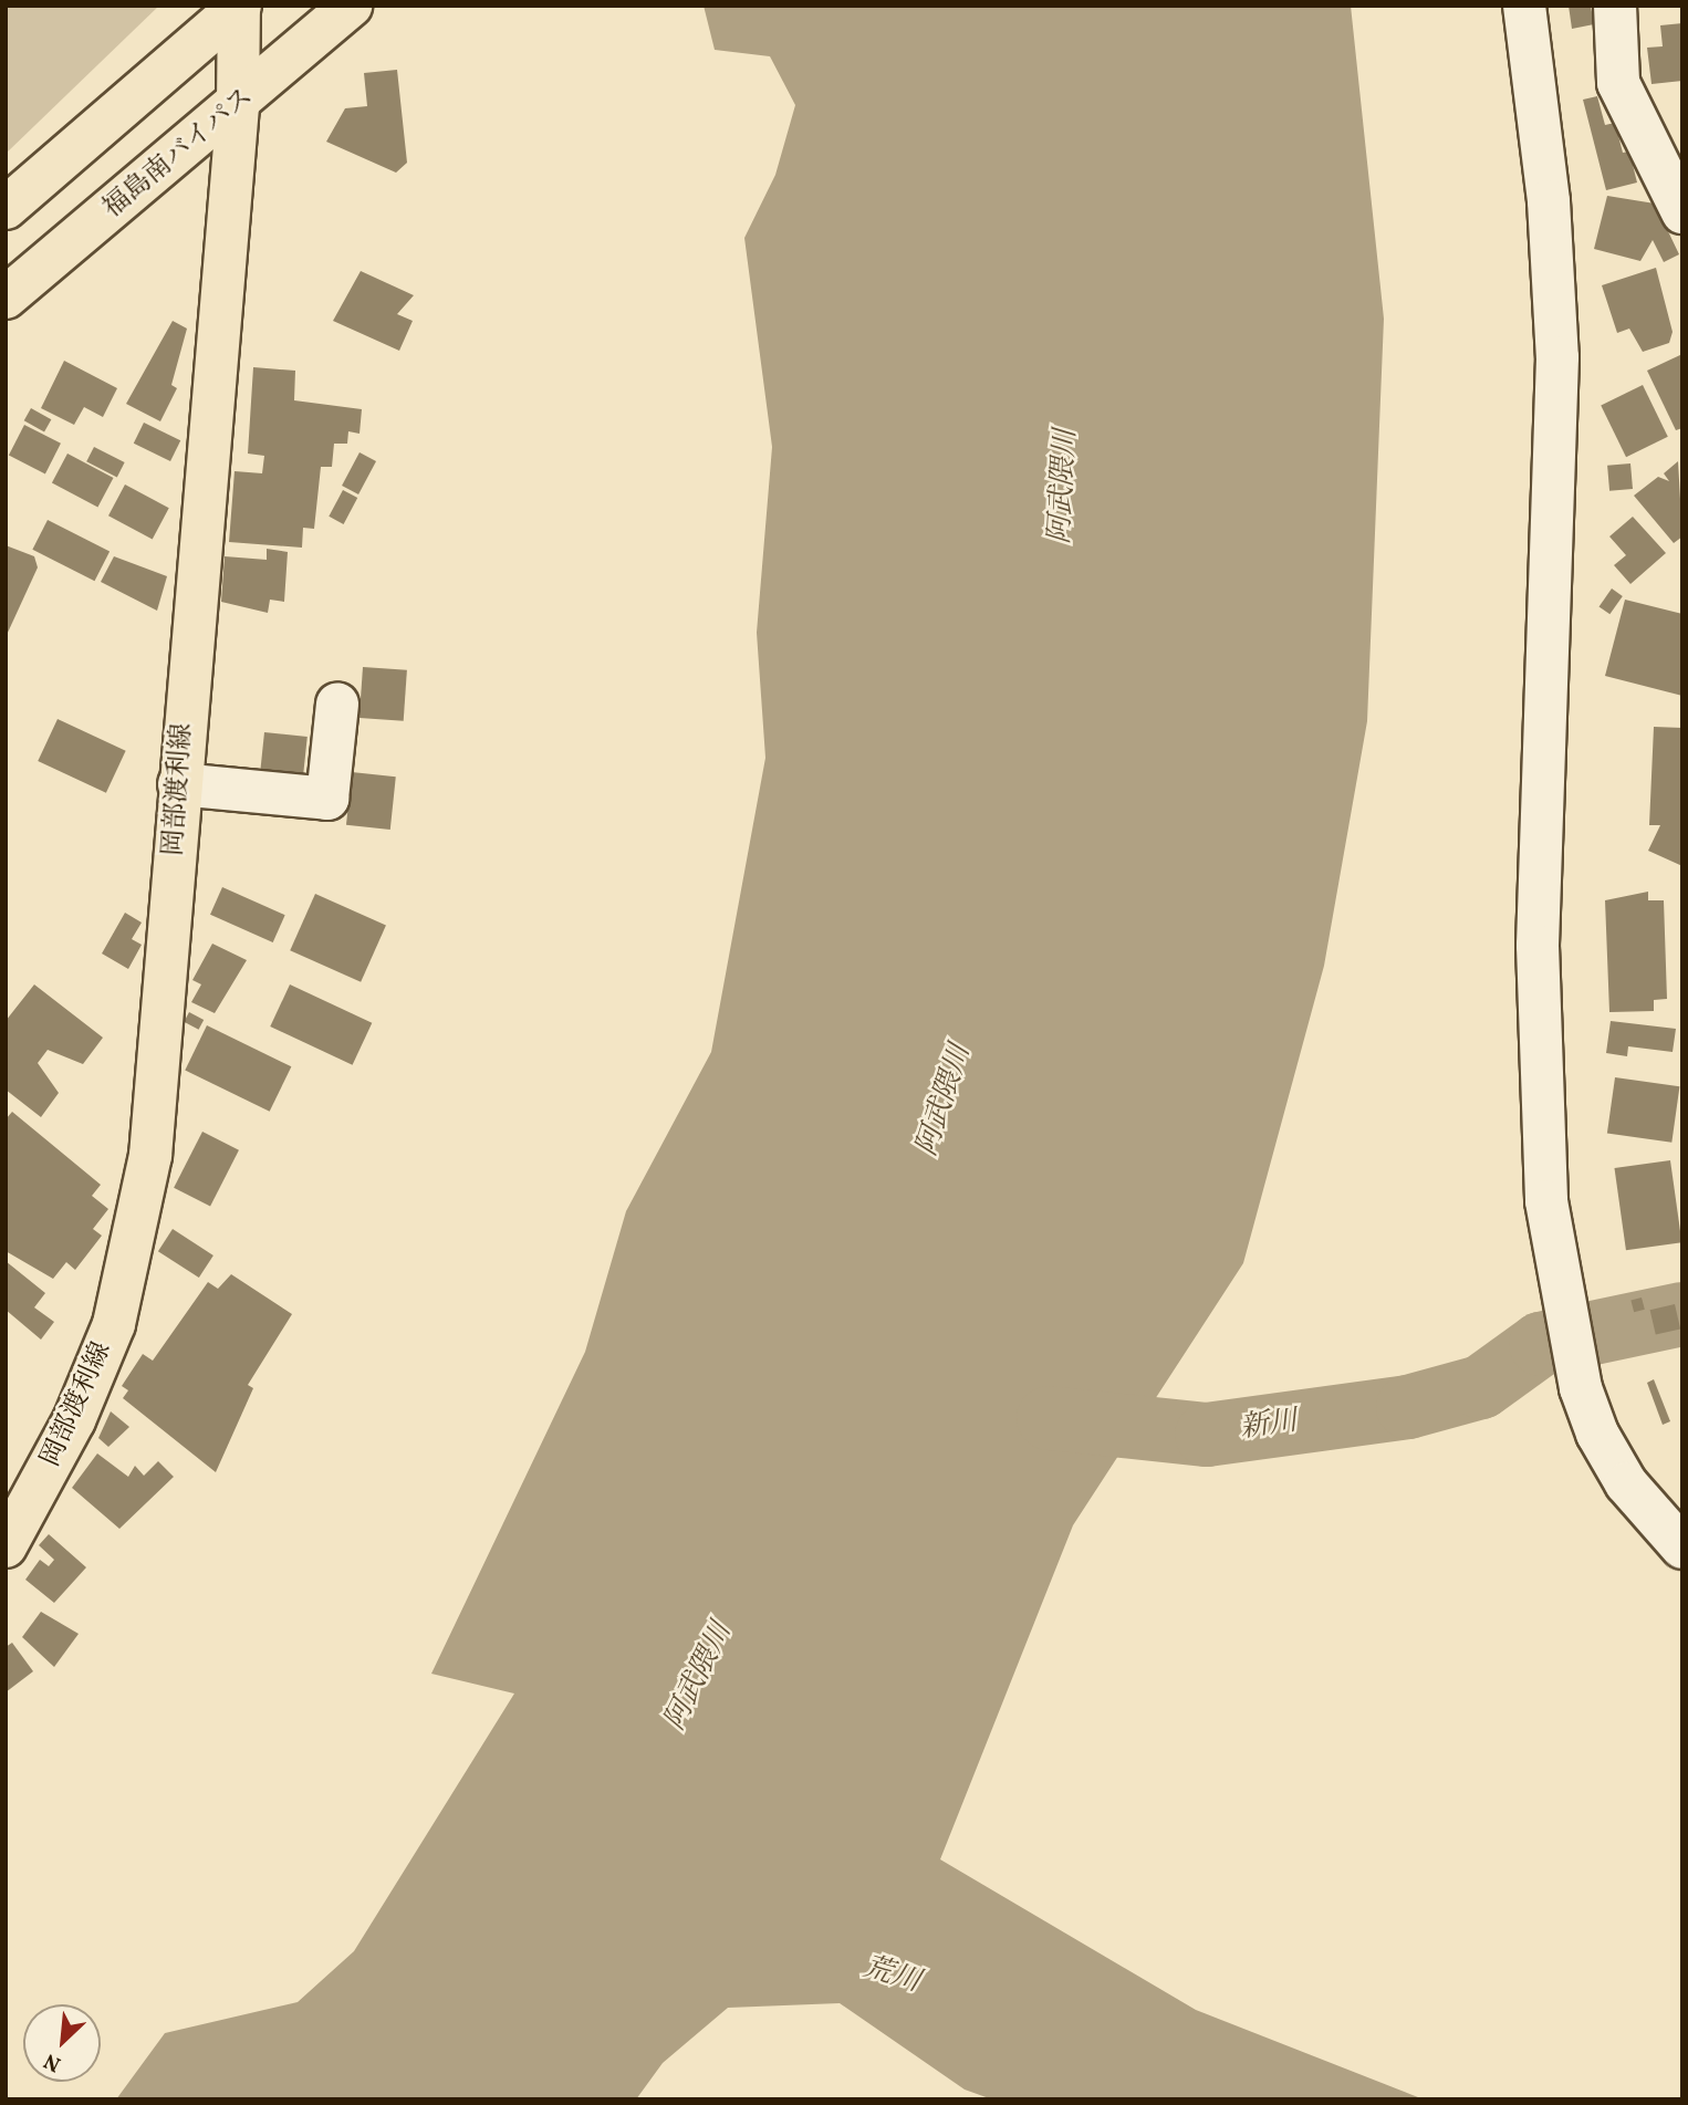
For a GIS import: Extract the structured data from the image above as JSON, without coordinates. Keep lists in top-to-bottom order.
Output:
{
  "streets": {
    "main road": ["福島南バイパス", "岡部渡利線"]
  },
  "crossings": [
    ["福島南バイパス", "岡部渡利線"]
  ],
  "water": ["阿武隈川", "新川", "荒川"],
  "north": "bottom left"
}
